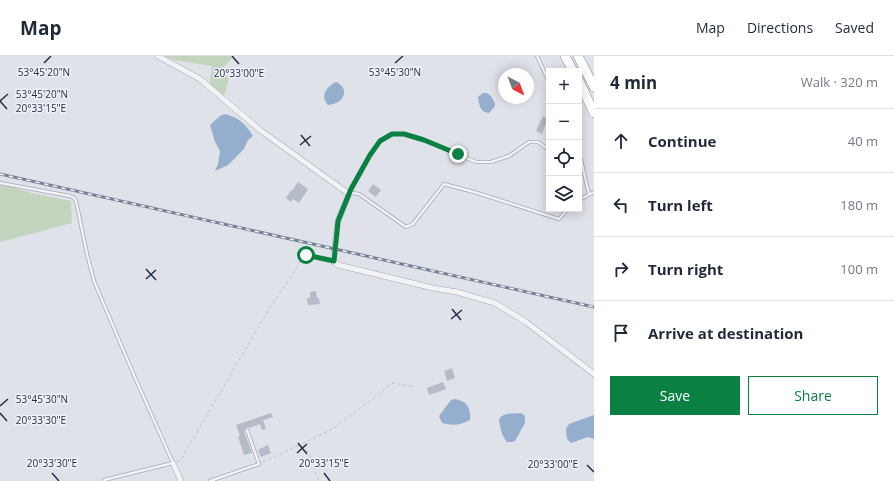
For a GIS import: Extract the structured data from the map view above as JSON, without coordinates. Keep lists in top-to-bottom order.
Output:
{
  "north": "bottom right",
  "page": {
    "header": "Map",
    "nav": ["Map", "Directions", "Saved"],
    "heading": ["4 min", "Walk · 320 m"],
    "map_buttons": ["+", "−"],
    "list": [
      ["Continue", "40 m"],
      ["Turn left", "180 m"],
      ["Turn right", "100 m"],
      "Arrive at destination"
    ],
    "buttons": ["Save", "Share"]
  },
  "coordinates": [
    "53°45'20\"N",
    "53°45'30\"N",
    "20°33'00\"E",
    "20°33'15\"E",
    "20°33'30\"E"
  ]
}
